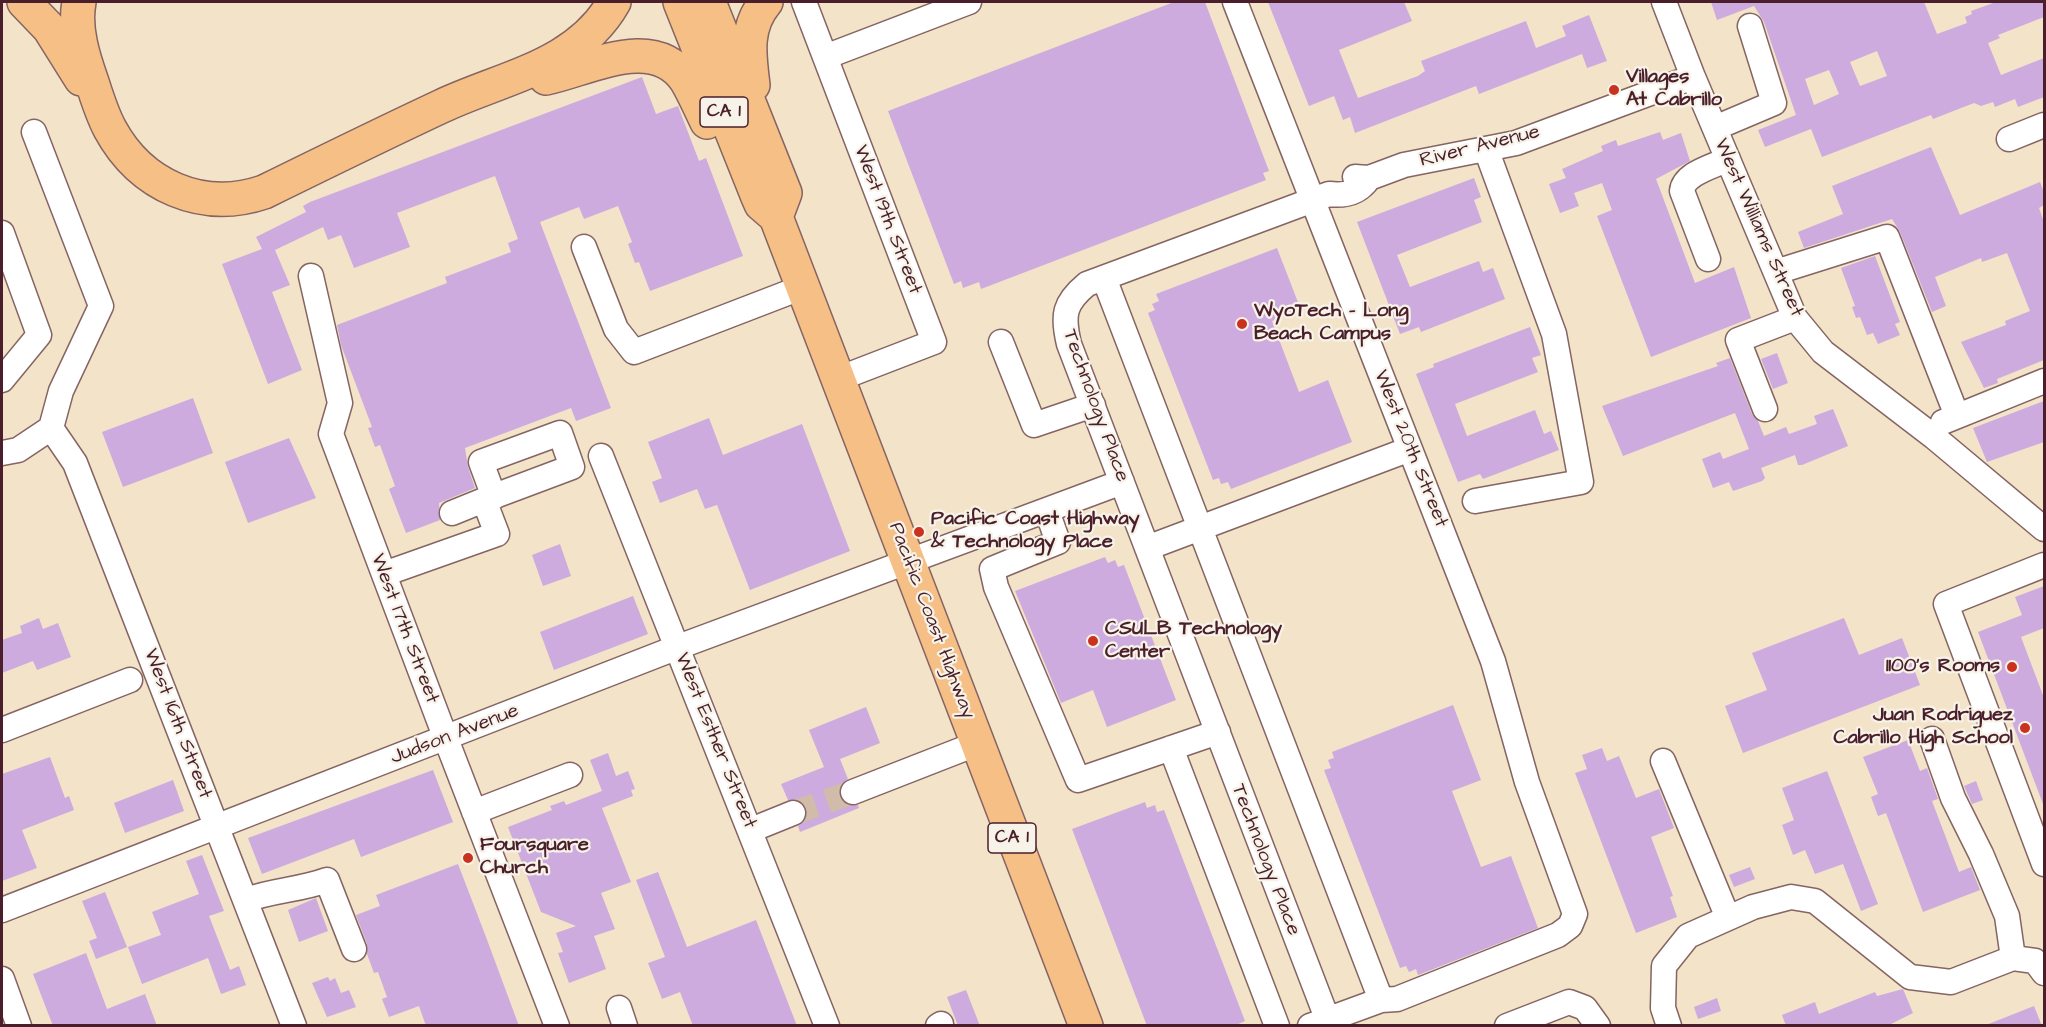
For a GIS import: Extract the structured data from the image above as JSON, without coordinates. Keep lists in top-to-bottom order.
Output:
{
  "streets": {
    "highway": ["CA 1", "Pacific Coast Highway"],
    "street": [
      "River Avenue",
      "West 19th Street",
      "West Williams Street",
      "Technology Place",
      "West 20th Street",
      "West 17th Street",
      "West 16th Street",
      "Judson Avenue",
      "West Esther Street"
    ]
  },
  "crossings": [
    ["CA 1", "Pacific Coast Highway"],
    ["River Avenue", "West Williams Street"],
    ["River Avenue", "Technology Place"],
    ["River Avenue", "West 20th Street"],
    ["West 19th Street", "Pacific Coast Highway"],
    ["Technology Place", "West 20th Street"],
    ["Technology Place", "Judson Avenue"],
    ["Pacific Coast Highway", "Judson Avenue"],
    ["West 17th Street", "Judson Avenue"],
    ["West 16th Street", "Judson Avenue"],
    ["Judson Avenue", "West Esther Street"]
  ],
  "places": [
    "Villages At Cabrillo",
    "WyoTech - Long Beach Campus",
    "Pacific Coast Highway & Technology Place",
    "CSULB Technology Center",
    "1100's Rooms",
    "Juan Rodriguez Cabrillo High School",
    "Foursquare Church"
  ]
}
